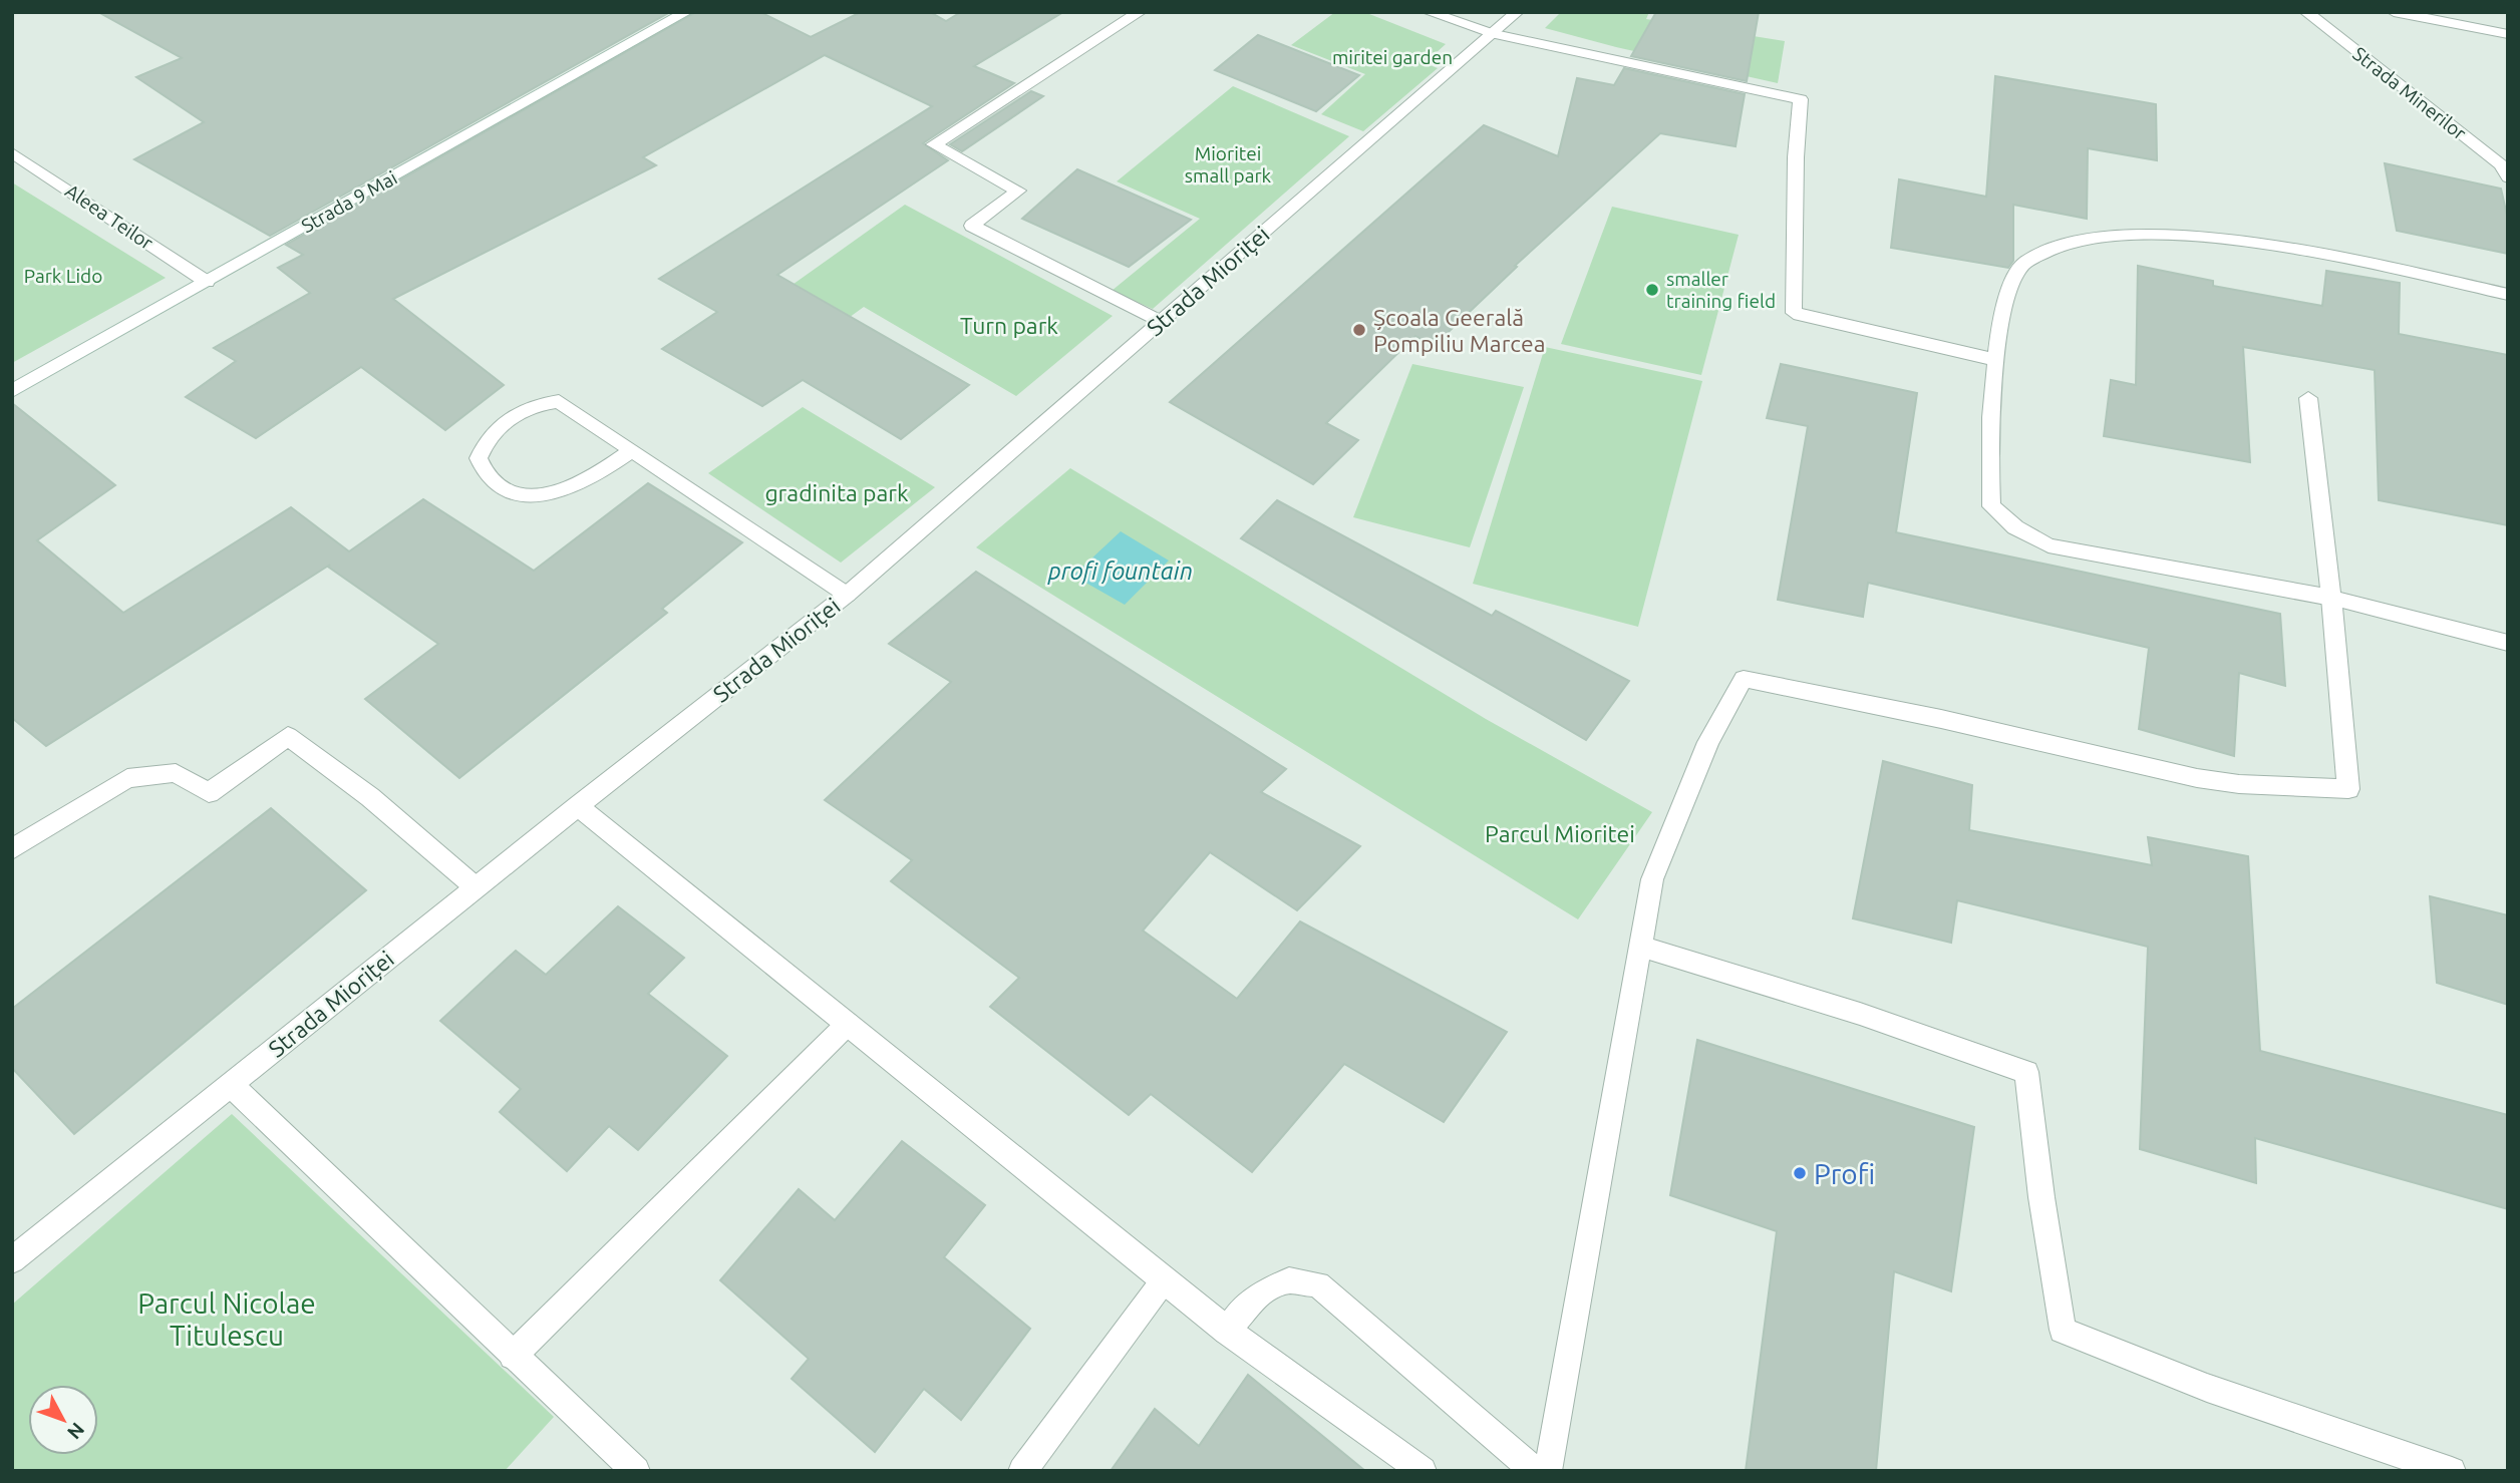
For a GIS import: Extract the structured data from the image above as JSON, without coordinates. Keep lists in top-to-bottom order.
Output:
{
  "streets": {
    "street": [
      "Strada Minerilor",
      "Strada 9 Mai",
      "Aleea Teilor",
      "Strada Mioriței"
    ]
  },
  "crossings": [
    ["Strada 9 Mai", "Aleea Teilor"]
  ],
  "water": ["profi fountain"],
  "parks": [
    "miritei garden",
    "Mioritei small park",
    "Park Lido",
    "Turn park",
    "gradinita park",
    "Parcul Mioritei",
    "Parcul Nicolae Titulescu"
  ],
  "places": ["smaller training field", "Școala Geerală Pompiliu Marcea", "Profi"],
  "north": "bottom right"
}
